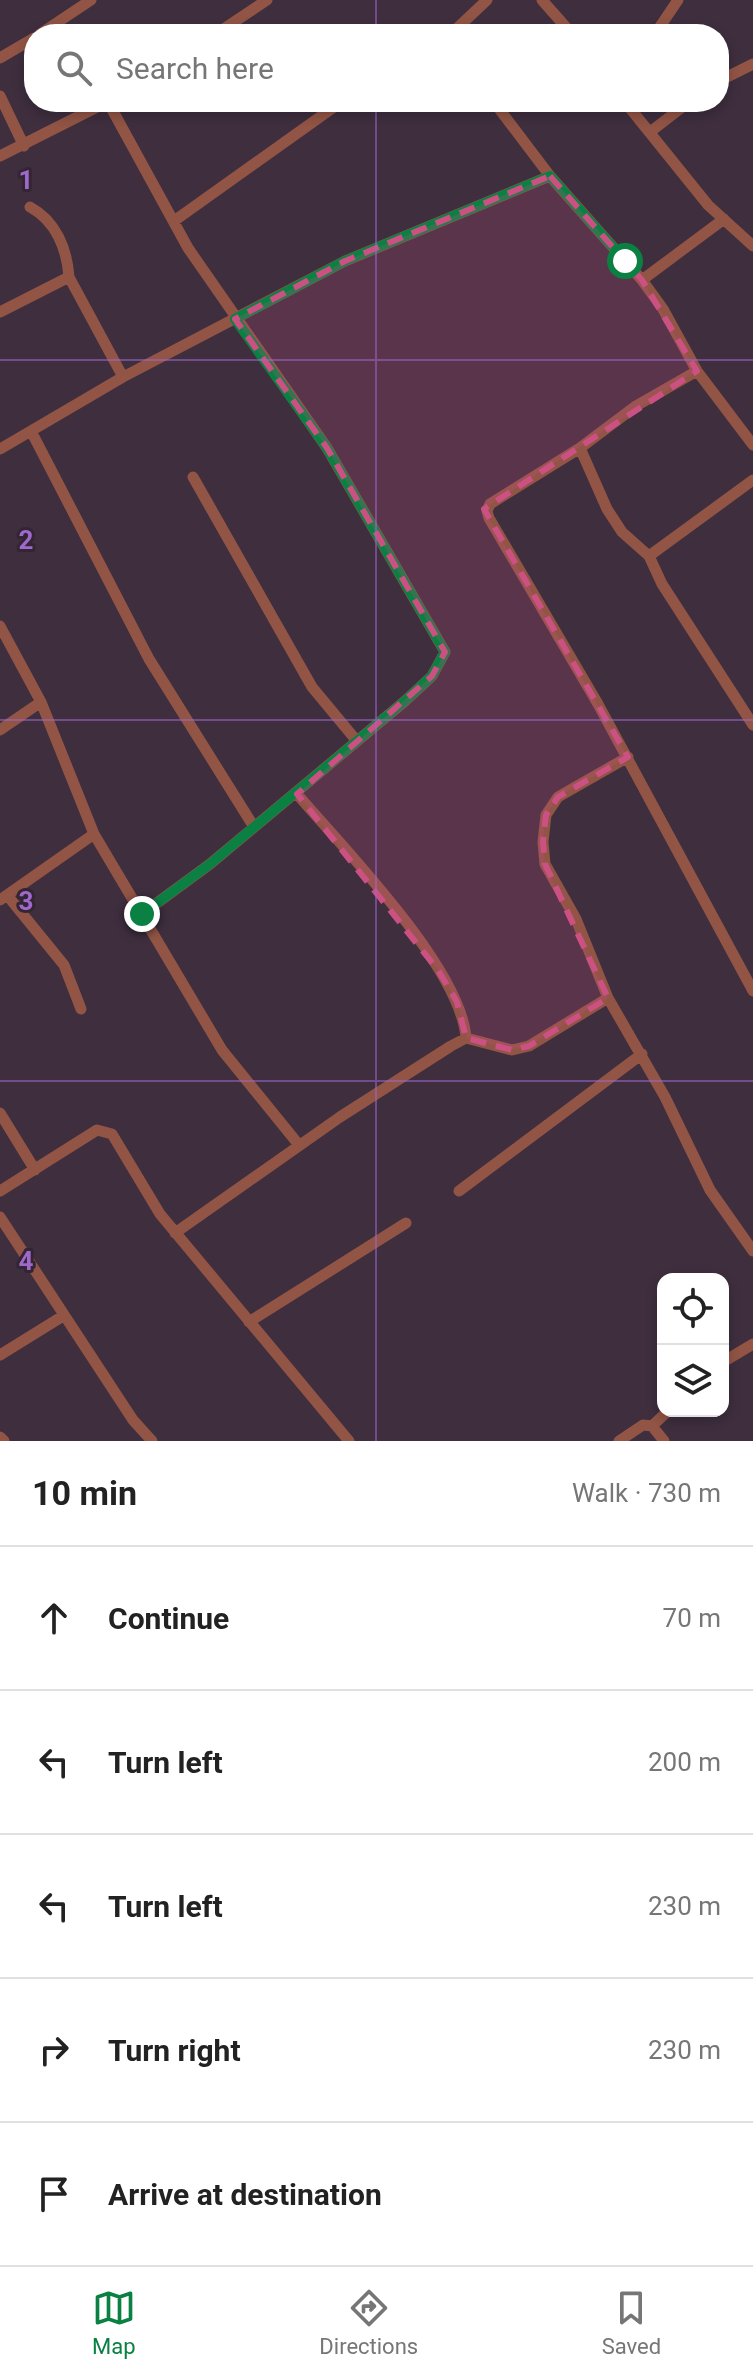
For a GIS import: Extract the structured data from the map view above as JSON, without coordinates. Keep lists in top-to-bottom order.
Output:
{
  "page": {
    "search": "Search here",
    "heading": ["10 min", "Walk · 730 m"],
    "list": [
      ["Continue", "70 m"],
      ["Turn left", "200 m"],
      ["Turn left", "230 m"],
      ["Turn right", "230 m"],
      "Arrive at destination"
    ],
    "nav": ["Map", "Directions", "Saved"]
  },
  "grid": {
    "rows": [
      "1",
      "2",
      "3",
      "4"
    ]
  }
}
